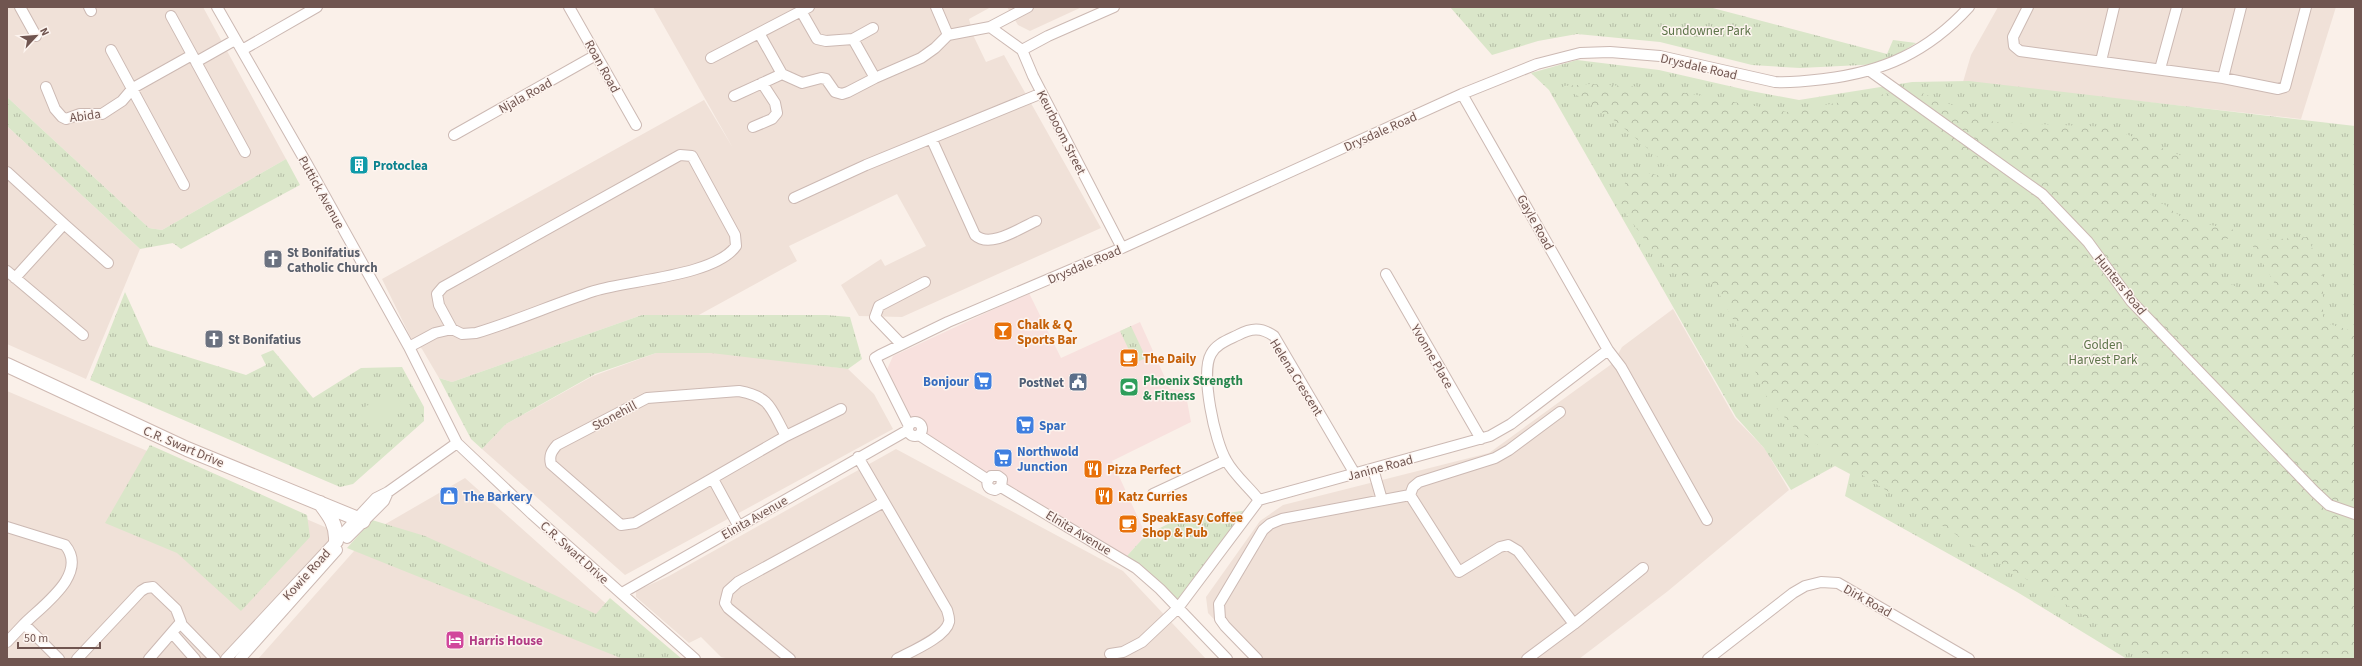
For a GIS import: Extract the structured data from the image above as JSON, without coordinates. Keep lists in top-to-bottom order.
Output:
{
  "streets": {
    "street": [
      "Roan Road",
      "Drysdale Road",
      "Njala Road",
      "Abida",
      "Keurboom Street",
      "Puttick Avenue",
      "Gayle Road",
      "Hunters Road",
      "Yvonne Place",
      "Helena Crescent",
      "Stonehill",
      "C.R. Swart Drive",
      "Janine Road",
      "Elnita Avenue",
      "Kowie Road",
      "Dirk Road"
    ]
  },
  "crossings": [
    ["Roan Road", "Njala Road"],
    ["Drysdale Road", "Keurboom Street"],
    ["Drysdale Road", "Gayle Road"],
    ["Drysdale Road", "Hunters Road"],
    ["Drysdale Road", "Elnita Avenue"],
    ["Abida", "Puttick Avenue"],
    ["Puttick Avenue", "C.R. Swart Drive"],
    ["Puttick Avenue", "Kowie Road"],
    ["Gayle Road", "Janine Road"],
    ["Yvonne Place", "Janine Road"],
    ["Helena Crescent", "Janine Road"],
    ["C.R. Swart Drive", "Elnita Avenue"],
    ["C.R. Swart Drive", "Kowie Road"]
  ],
  "parks": ["Sundowner Park", "Golden Harvest Park"],
  "places": {
    "building": ["Protoclea"],
    "church": ["St Bonifatius Catholic Church", "St Bonifatius"],
    "bar": ["Chalk & Q Sports Bar"],
    "cafe": ["The Daily", "SpeakEasy Coffee Shop & Pub"],
    "supermarket": ["Bonjour", "Spar", "Northwold Junction"],
    "public building": ["PostNet"],
    "sports": ["Phoenix Strength & Fitness"],
    "restaurant": ["Pizza Perfect", "Katz Curries"],
    "shop": ["The Barkery"],
    "hotel": ["Harris House"]
  },
  "scale_bar": "50 m",
  "north": "top right"
}
